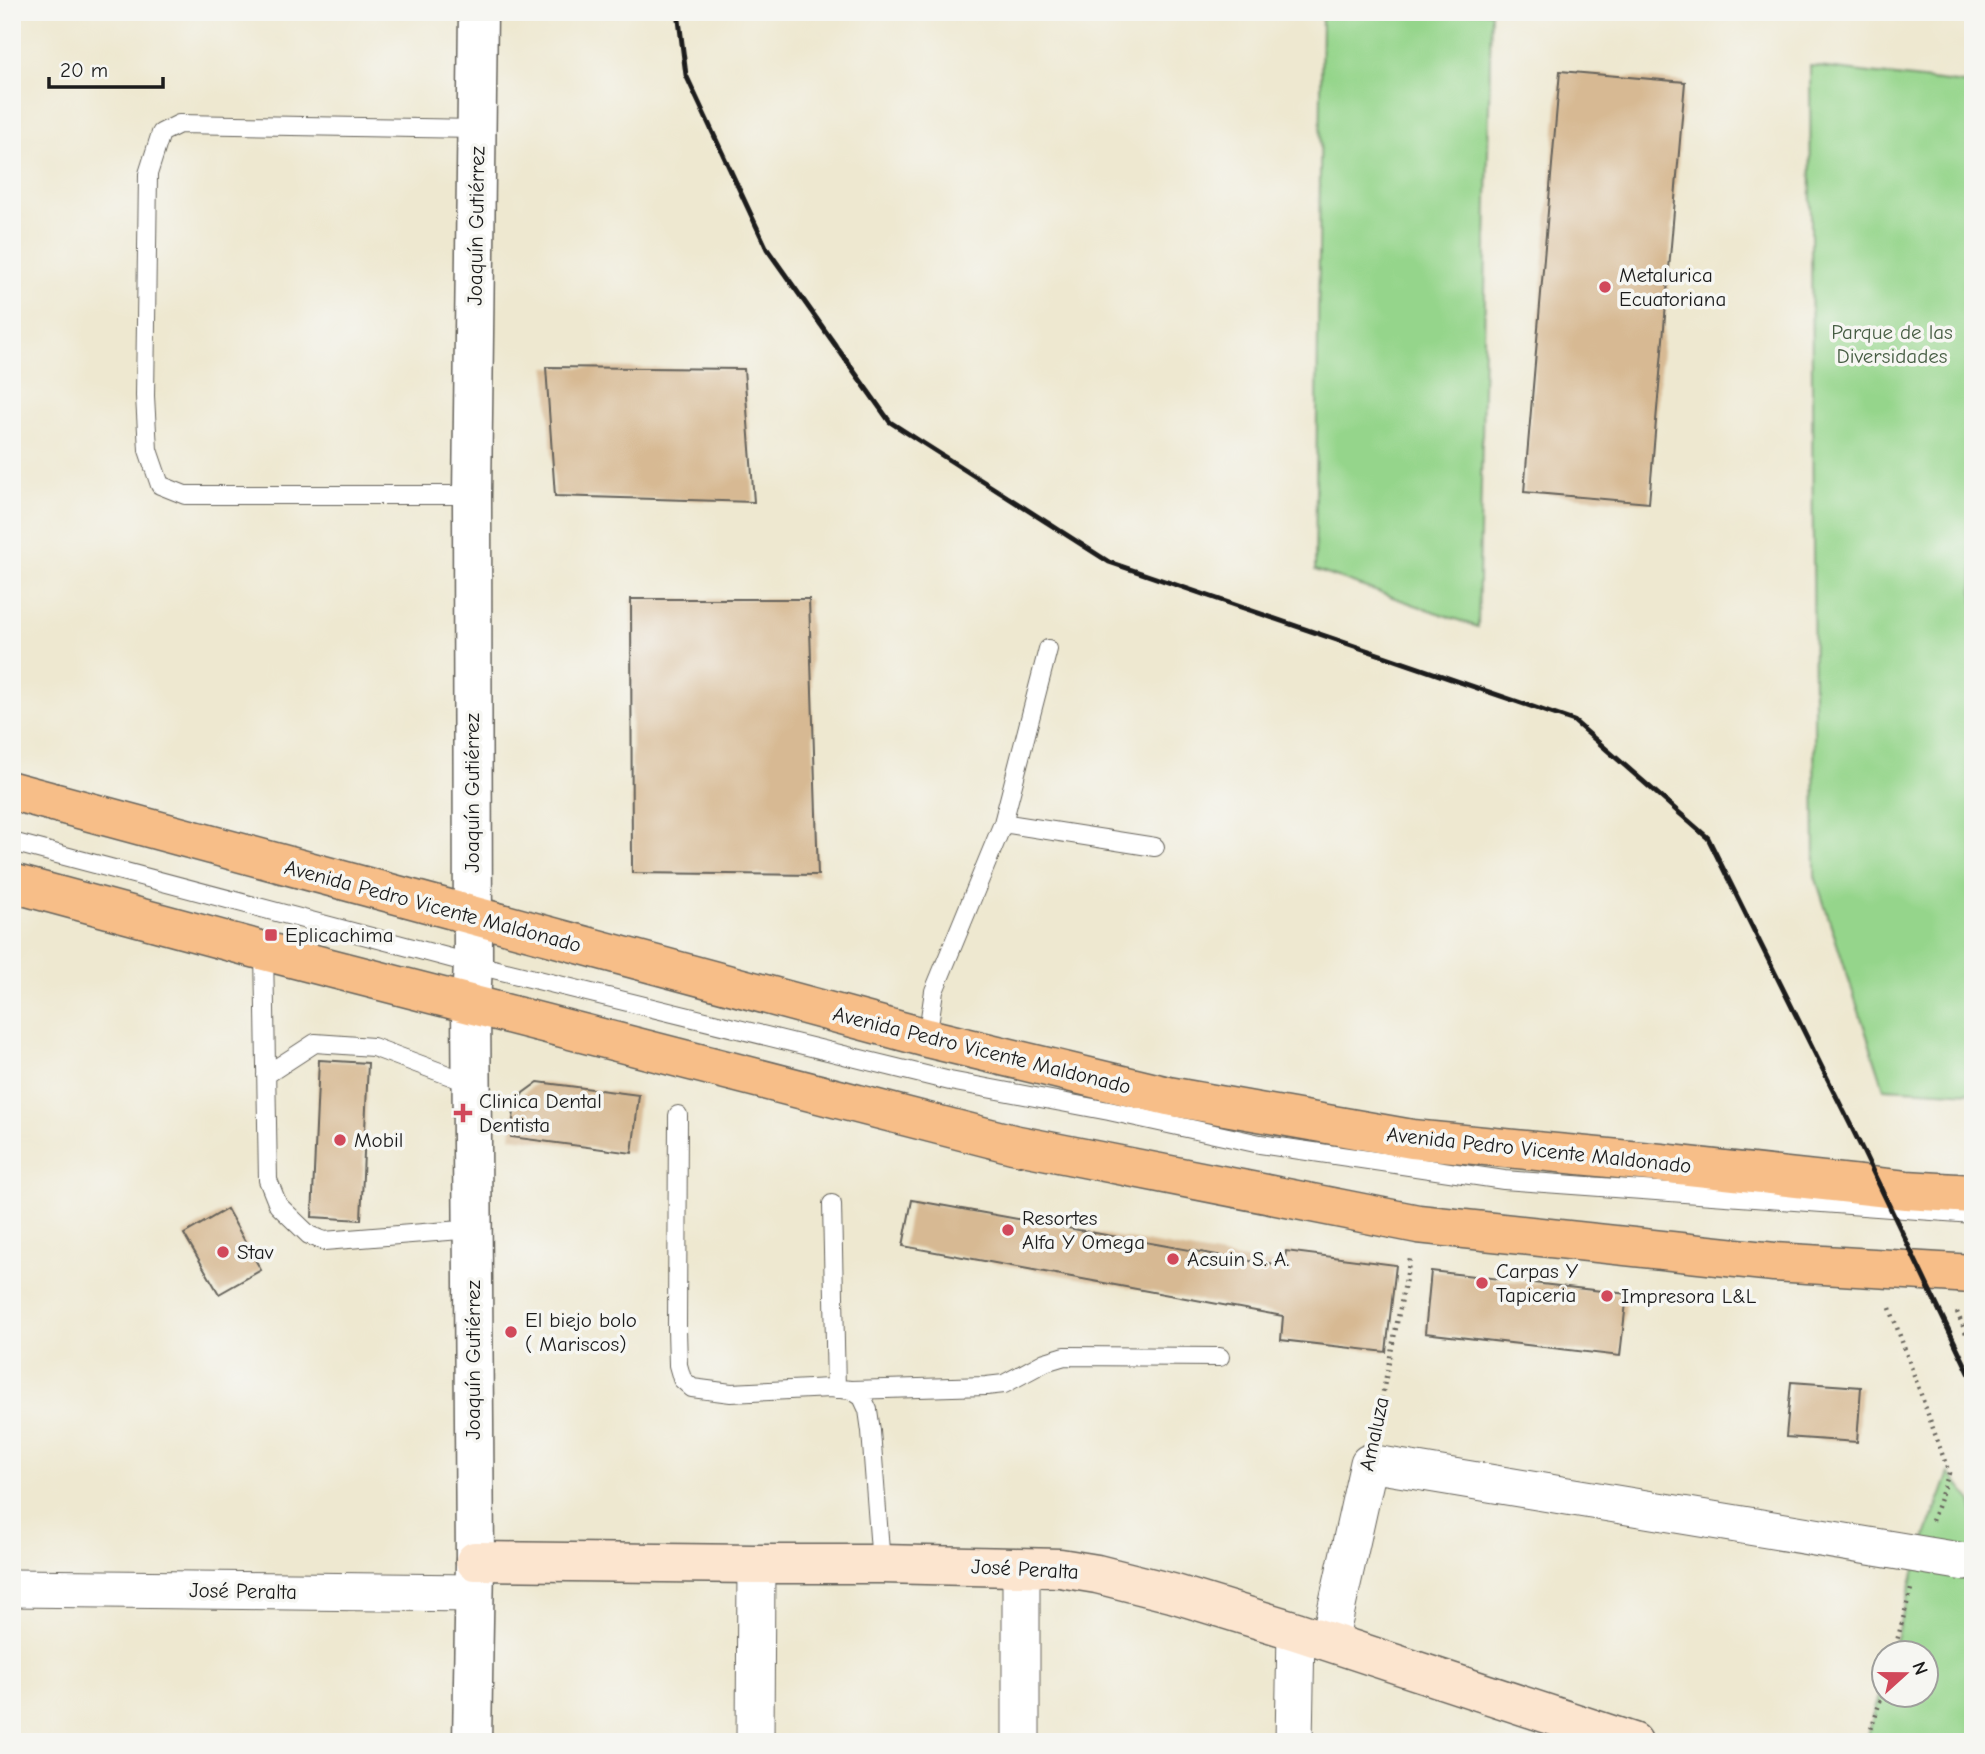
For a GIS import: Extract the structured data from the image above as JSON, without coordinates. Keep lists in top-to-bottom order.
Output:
{
  "streets": {
    "main road": ["Avenida Pedro Vicente Maldonado", "José Peralta"],
    "street": ["Joaquín Gutiérrez", "Amaluza"]
  },
  "crossings": [
    ["Joaquín Gutiérrez", "Avenida Pedro Vicente Maldonado"],
    ["Joaquín Gutiérrez", "José Peralta"],
    ["Amaluza", "José Peralta"]
  ],
  "parks": ["Parque de las Diversidades"],
  "places": {
    "other": [
      "Metalurica Ecuatoriana",
      "Mobil",
      "Resortes Alfa Y Omega",
      "Stav",
      "Acsuin S. A.",
      "Carpas Y Tapiceria",
      "Impresora L&L",
      "El biejo bolo ( Mariscos)"
    ],
    "transit": ["Eplicachima"],
    "health": ["Clinica Dental Dentista"]
  },
  "scale_bar": "20 m",
  "north": "right"
}
